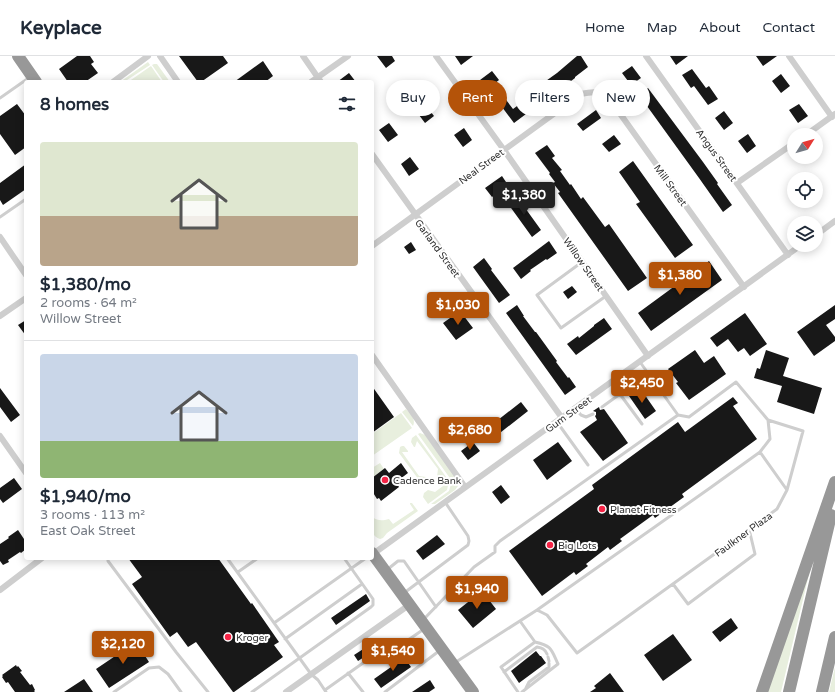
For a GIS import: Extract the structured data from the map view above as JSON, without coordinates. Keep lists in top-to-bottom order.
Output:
{
  "streets": {
    "street": [
      "Angus Street",
      "Neal Street",
      "Mill Street",
      "Garland Street",
      "Willow Street",
      "Gum Street"
    ],
    "lane": ["Faulkner Plaza"]
  },
  "crossings": [
    ["Angus Street", "Gum Street"],
    ["Neal Street", "Garland Street"],
    ["Neal Street", "Willow Street"],
    ["Mill Street", "Gum Street"],
    ["Garland Street", "Gum Street"],
    ["Willow Street", "Gum Street"]
  ],
  "places": [
    "Cadence Bank",
    "Planet Fitness",
    "Big Lots",
    "Kroger"
  ],
  "north": "top right",
  "page": {
    "header": "Keyplace",
    "nav": [
      "Home",
      "Map",
      "About",
      "Contact"
    ],
    "chip": [
      "Buy",
      "Rent",
      "Filters",
      "New"
    ],
    "heading": "8 homes",
    "list": [
      {
        "name": "$1,380/mo",
        "note": "2 rooms · 64 m² · Willow Street"
      },
      {
        "name": "$1,940/mo",
        "note": "3 rooms · 113 m² · East Oak Street"
      }
    ],
    "price": [
      "$1,380",
      "$1,380",
      "$1,030",
      "$2,450",
      "$2,680",
      "$1,940",
      "$2,120",
      "$1,540"
    ]
  }
}
